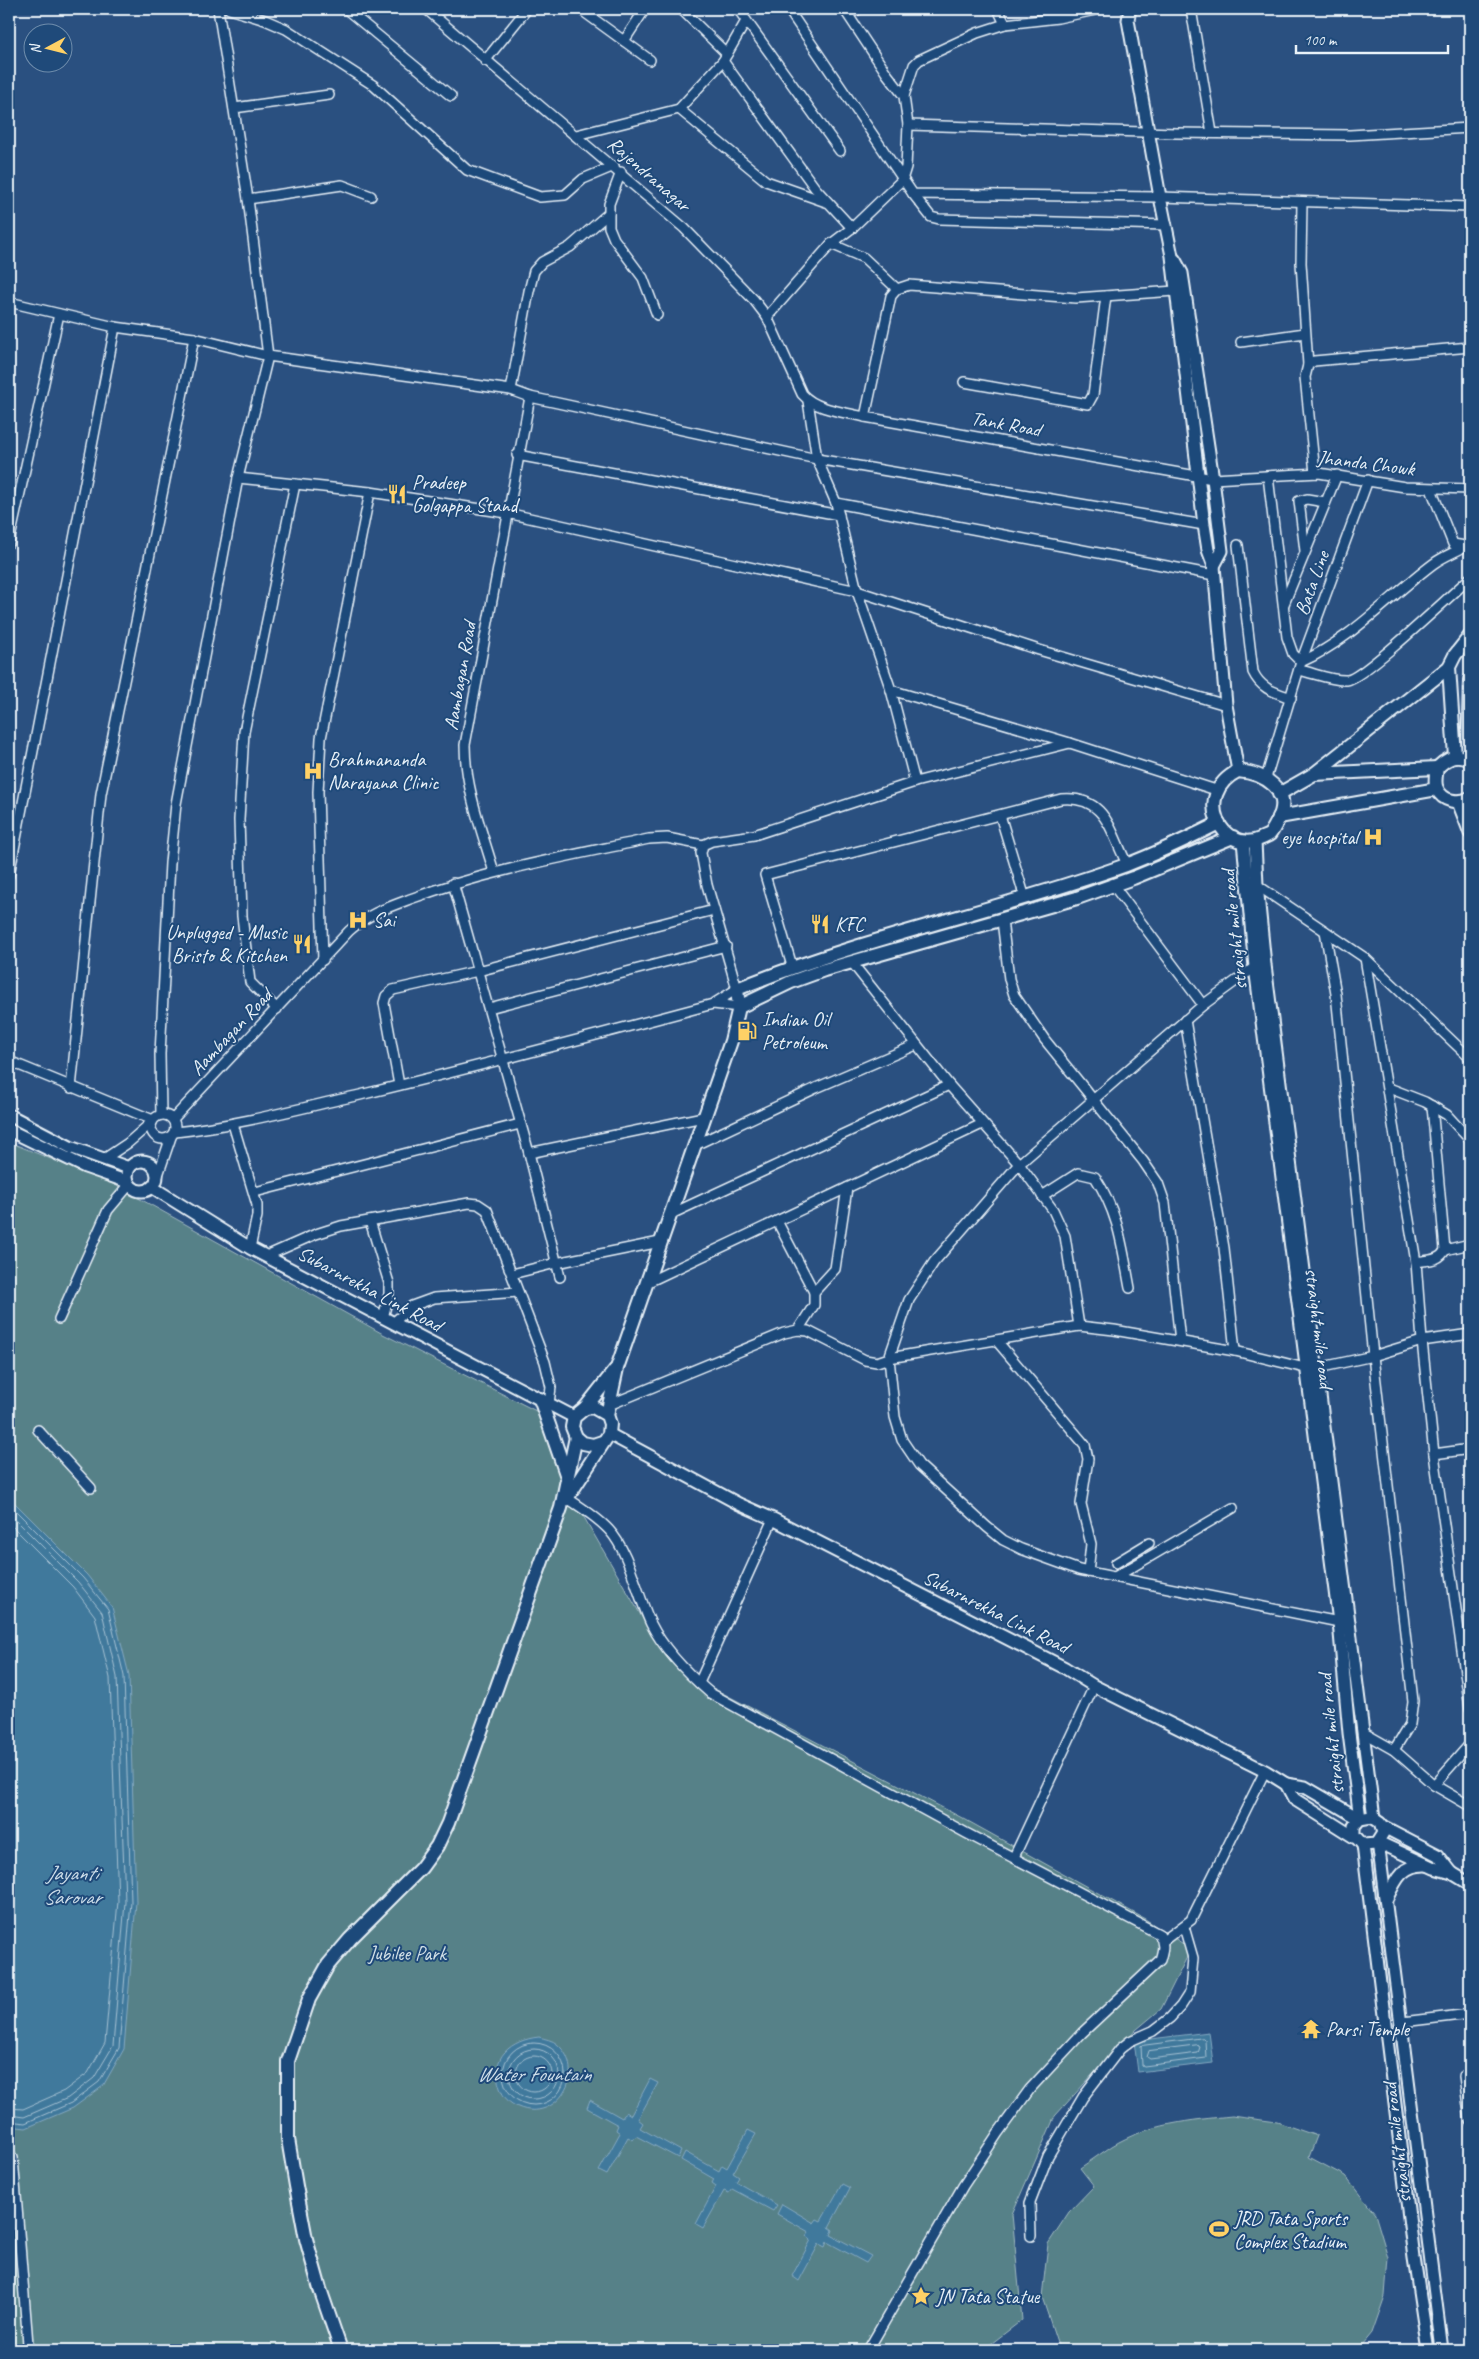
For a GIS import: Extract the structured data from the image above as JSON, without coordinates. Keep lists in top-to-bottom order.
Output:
{
  "streets": {
    "street": [
      "Rajendranagar",
      "Tank Road",
      "Jhanda Chowk",
      "Bata Line",
      "Aambagan Road",
      "straight mile road",
      "Subarnrekha Link Road"
    ]
  },
  "crossings": [
    ["Rajendranagar", "Tank Road"],
    ["Tank Road", "Jhanda Chowk"],
    ["Jhanda Chowk", "Bata Line"],
    ["Bata Line", "straight mile road"],
    ["straight mile road", "Subarnrekha Link Road"]
  ],
  "water": ["Jayanti Sarovar", "Water Fountain"],
  "parks": ["Jubilee Park"],
  "places": {
    "restaurant": ["Pradeep Golgappa Stand", "KFC", "Unplugged - Music Bristo & Kitchen"],
    "hospital": ["Brahmananda Narayana Clinic", "eye hospital", "Sai"],
    "fuel station": ["Indian Oil Petroleum"],
    "temple": ["Parsi Temple"],
    "sports": ["JRD Tata Sports Complex Stadium"],
    "place": ["JN Tata Statue"]
  },
  "scale_bar": "100 m",
  "north": "left"
}
